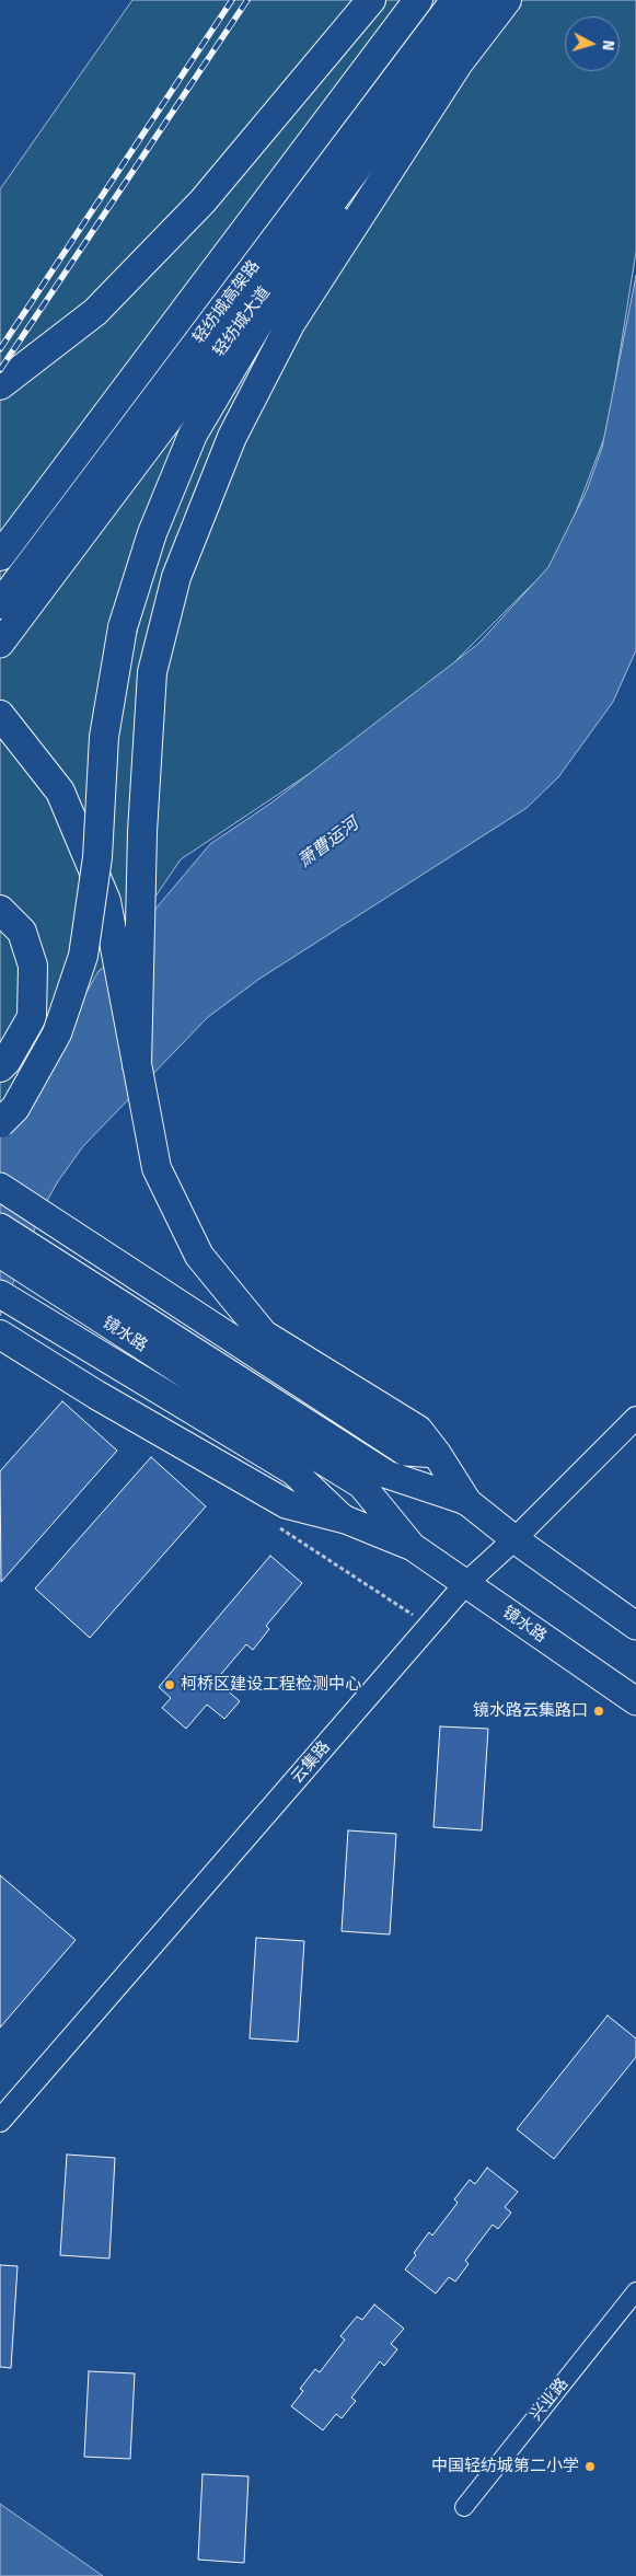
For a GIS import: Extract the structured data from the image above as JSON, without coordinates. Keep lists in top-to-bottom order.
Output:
{
  "streets": {
    "highway": ["轻纺城高架路"],
    "main road": ["轻纺城大道", "镜水路"],
    "street": ["云集路", "兴业路"]
  },
  "crossings": [
    ["镜水路", "云集路"]
  ],
  "water": ["萧曹运河"],
  "places": ["柯桥区建设工程检测中心", "镜水路云集路口", "中国轻纺城第二小学"],
  "north": "right"
}
